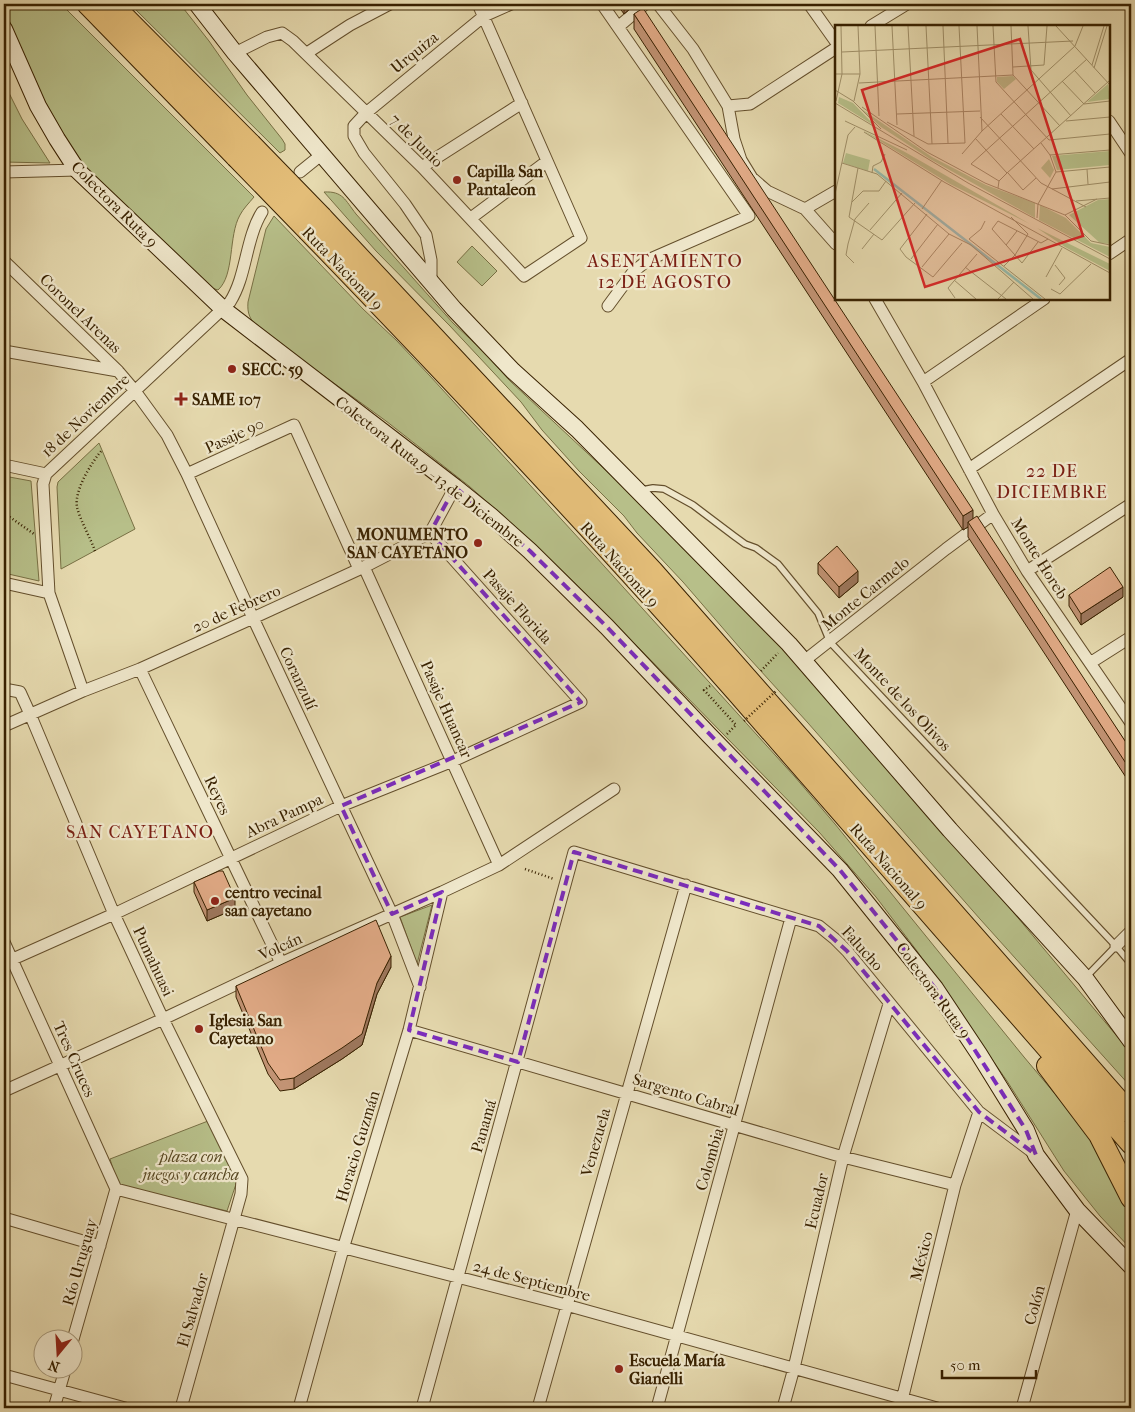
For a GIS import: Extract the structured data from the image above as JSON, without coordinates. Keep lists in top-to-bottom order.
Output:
{
  "streets": {
    "highway": ["Ruta Nacional 9"],
    "street": [
      "Urquiza",
      "7 de Junio",
      "Colectora Ruta 9",
      "Coronel Arenas",
      "18 de Noviembre",
      "Pasaje 90",
      "Colectora Ruta 9 - 13 de Diciembre",
      "Monte Horeb",
      "Monte Carmelo",
      "Pasaje Florida",
      "20 de Febrero",
      "Coranzulí",
      "Pasaje Huancar",
      "Reyes",
      "Abra Pampa",
      "Volcán",
      "Falucho",
      "Pumahuasi",
      "Tres Cruces",
      "Sargento Cabral",
      "Panamá",
      "Venezuela",
      "Horacio Guzmán",
      "Colombia",
      "Ecuador",
      "México",
      "Río Uruguay",
      "24 de Septiembre",
      "Colón",
      "El Salvador"
    ],
    "lane": ["Monte de los Olivos"]
  },
  "crossings": [
    ["Urquiza", "7 de Junio"],
    ["Colectora Ruta 9", "18 de Noviembre"],
    ["Colectora Ruta 9", "Colectora Ruta 9 - 13 de Diciembre"],
    ["Colectora Ruta 9", "Falucho"],
    ["Colectora Ruta 9", "Colón"],
    ["Coronel Arenas", "18 de Noviembre"],
    ["Coronel Arenas", "Coranzulí"],
    ["18 de Noviembre", "Colectora Ruta 9 - 13 de Diciembre"],
    ["18 de Noviembre", "20 de Febrero"],
    ["18 de Noviembre", "Coranzulí"],
    ["Pasaje 90", "Coranzulí"],
    ["Pasaje 90", "Pasaje Huancar"],
    ["Monte Horeb", "Monte Carmelo"],
    ["Monte Carmelo", "Monte de los Olivos"],
    ["Pasaje Florida", "20 de Febrero"],
    ["Pasaje Florida", "Abra Pampa"],
    ["20 de Febrero", "Coranzulí"],
    ["20 de Febrero", "Pasaje Huancar"],
    ["20 de Febrero", "Reyes"],
    ["20 de Febrero", "Pumahuasi"],
    ["Coranzulí", "Abra Pampa"],
    ["Coranzulí", "Volcán"],
    ["Coranzulí", "Horacio Guzmán"],
    ["Pasaje Huancar", "Abra Pampa"],
    ["Pasaje Huancar", "Volcán"],
    ["Reyes", "Abra Pampa"],
    ["Reyes", "Volcán"],
    ["Abra Pampa", "Pumahuasi"],
    ["Abra Pampa", "Tres Cruces"],
    ["Volcán", "Pumahuasi"],
    ["Volcán", "Tres Cruces"],
    ["Volcán", "Horacio Guzmán"],
    ["Falucho", "Panamá"],
    ["Falucho", "Venezuela"],
    ["Falucho", "Colombia"],
    ["Falucho", "Ecuador"],
    ["Falucho", "México"],
    ["Pumahuasi", "24 de Septiembre"],
    ["Pumahuasi", "El Salvador"],
    ["Tres Cruces", "Río Uruguay"],
    ["Tres Cruces", "24 de Septiembre"],
    ["Sargento Cabral", "Panamá"],
    ["Sargento Cabral", "Venezuela"],
    ["Sargento Cabral", "Horacio Guzmán"],
    ["Sargento Cabral", "Colombia"],
    ["Sargento Cabral", "Ecuador"],
    ["Sargento Cabral", "México"],
    ["Panamá", "24 de Septiembre"],
    ["Venezuela", "24 de Septiembre"],
    ["Horacio Guzmán", "24 de Septiembre"],
    ["Colombia", "24 de Septiembre"],
    ["Ecuador", "24 de Septiembre"],
    ["México", "24 de Septiembre"],
    ["Río Uruguay", "24 de Septiembre"],
    ["24 de Septiembre", "El Salvador"]
  ],
  "districts": ["ASENTAMIENTO 12 DE AGOSTO", "22 DE DICIEMBRE", "SAN CAYETANO"],
  "parks": ["plaza con juegos y cancha"],
  "places": {
    "other": [
      "Capilla San Pantaleon",
      "SECC. 59",
      "MONUMENTO SAN CAYETANO",
      "centro vecinal san cayetano",
      "Iglesia San Cayetano",
      "Escuela María Gianelli"
    ],
    "health": ["SAME 107"]
  },
  "scale_bar": "50 m",
  "north": "bottom"
}
